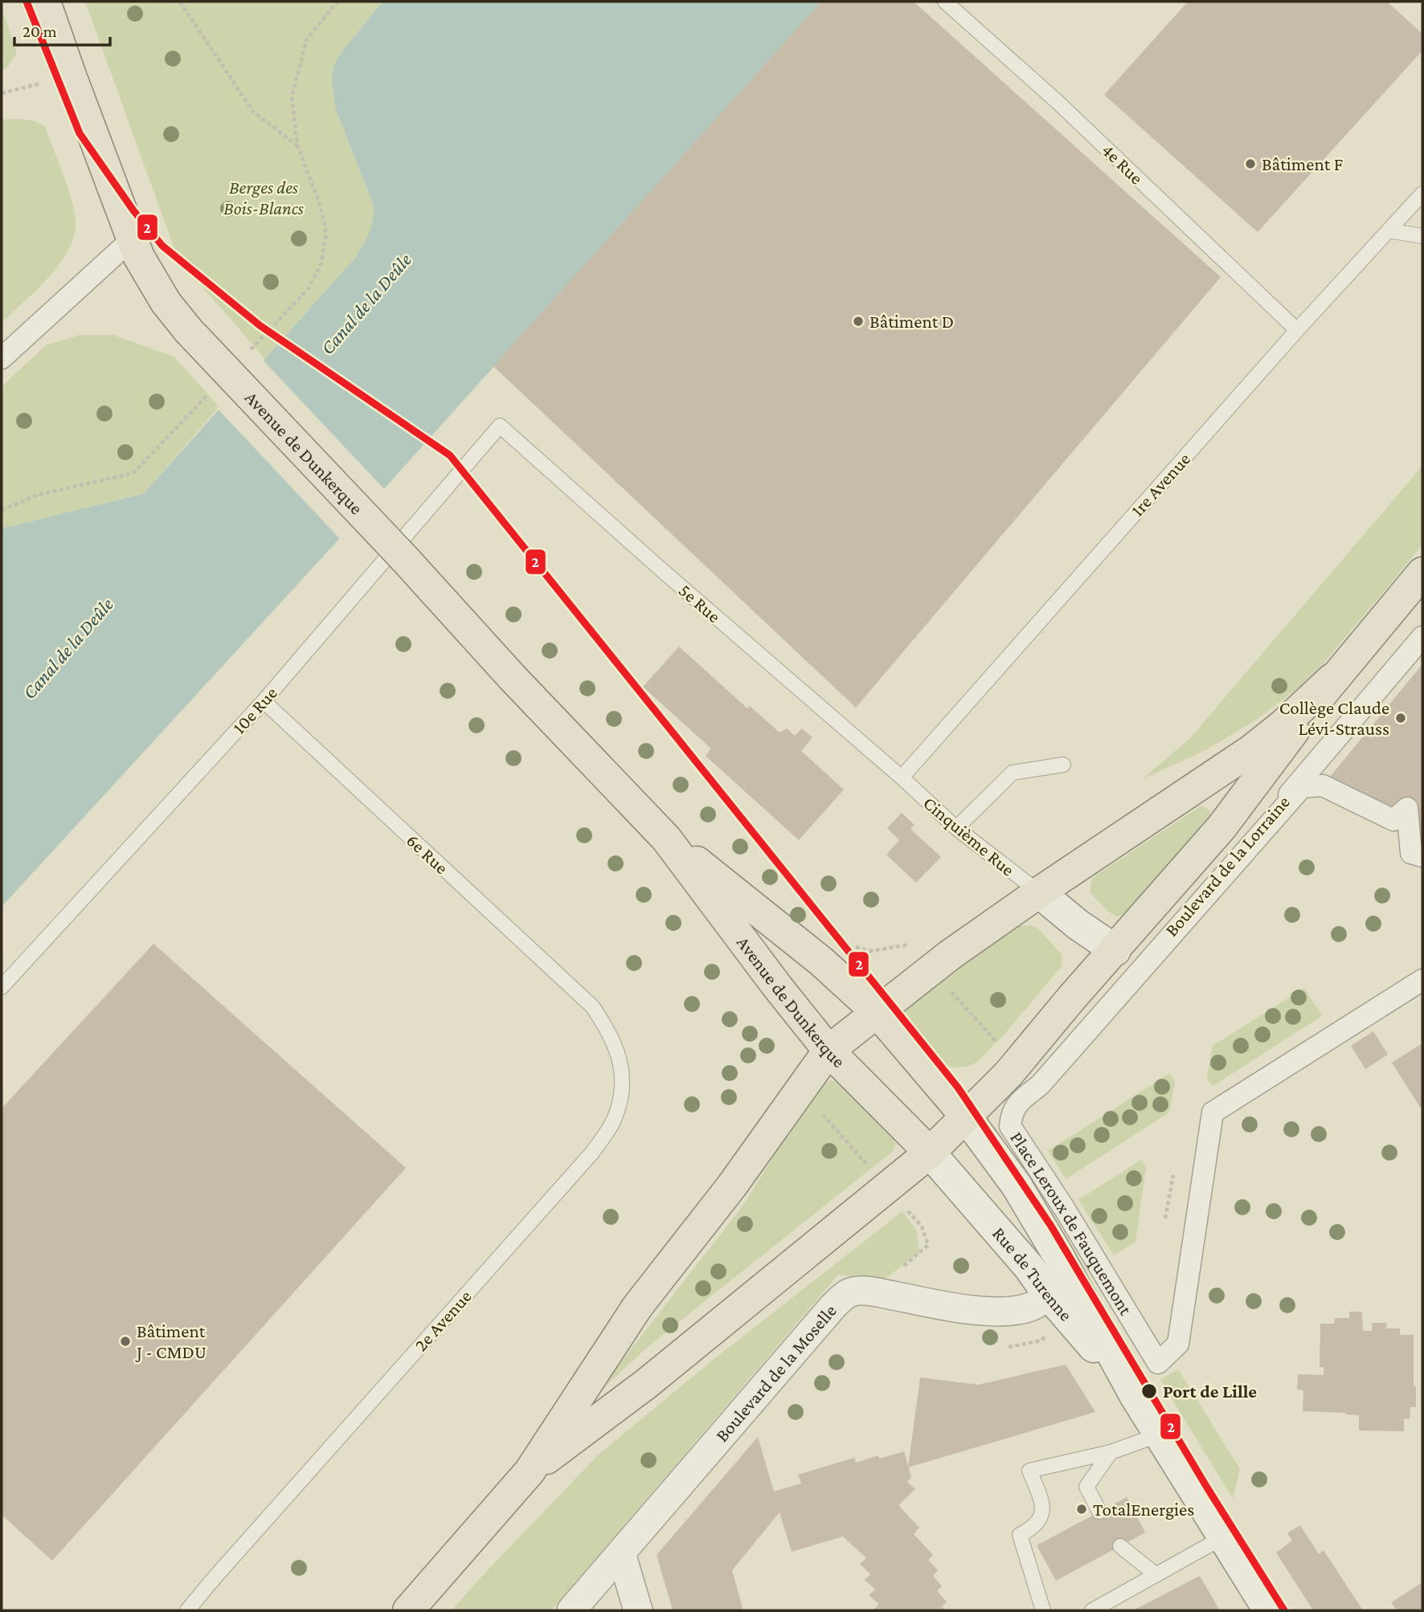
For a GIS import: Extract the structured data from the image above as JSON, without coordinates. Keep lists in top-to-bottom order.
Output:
{
  "streets": {
    "main road": ["Avenue de Dunkerque", "Boulevard de la Lorraine", "Rue de Turenne"],
    "street": ["Place Leroux de Fauquemont", "Boulevard de la Moselle"],
    "lane": [
      "4e Rue",
      "1re Avenue",
      "5e Rue",
      "10e Rue",
      "Cinquième Rue",
      "6e Rue",
      "2e Avenue"
    ]
  },
  "crossings": [
    ["4e Rue", "1re Avenue"],
    ["Avenue de Dunkerque", "Boulevard de la Lorraine"],
    ["Avenue de Dunkerque", "Rue de Turenne"],
    ["1re Avenue", "5e Rue"],
    ["1re Avenue", "Cinquième Rue"],
    ["5e Rue", "10e Rue"],
    ["5e Rue", "Cinquième Rue"],
    ["10e Rue", "6e Rue"],
    ["Cinquième Rue", "Boulevard de la Lorraine"],
    ["6e Rue", "2e Avenue"],
    ["Boulevard de la Lorraine", "Rue de Turenne"],
    ["Rue de Turenne", "Boulevard de la Moselle"]
  ],
  "water": ["Canal de la Deûle"],
  "parks": ["Berges des Bois-Blancs"],
  "places": [
    "Bâtiment F",
    "Bâtiment D",
    "Collège Claude Lévi-Strauss",
    "Bâtiment J - CMDU",
    "Port de Lille",
    "TotalEnergies"
  ],
  "lines": ["transit line 2"],
  "scale_bar": "20 m"
}
